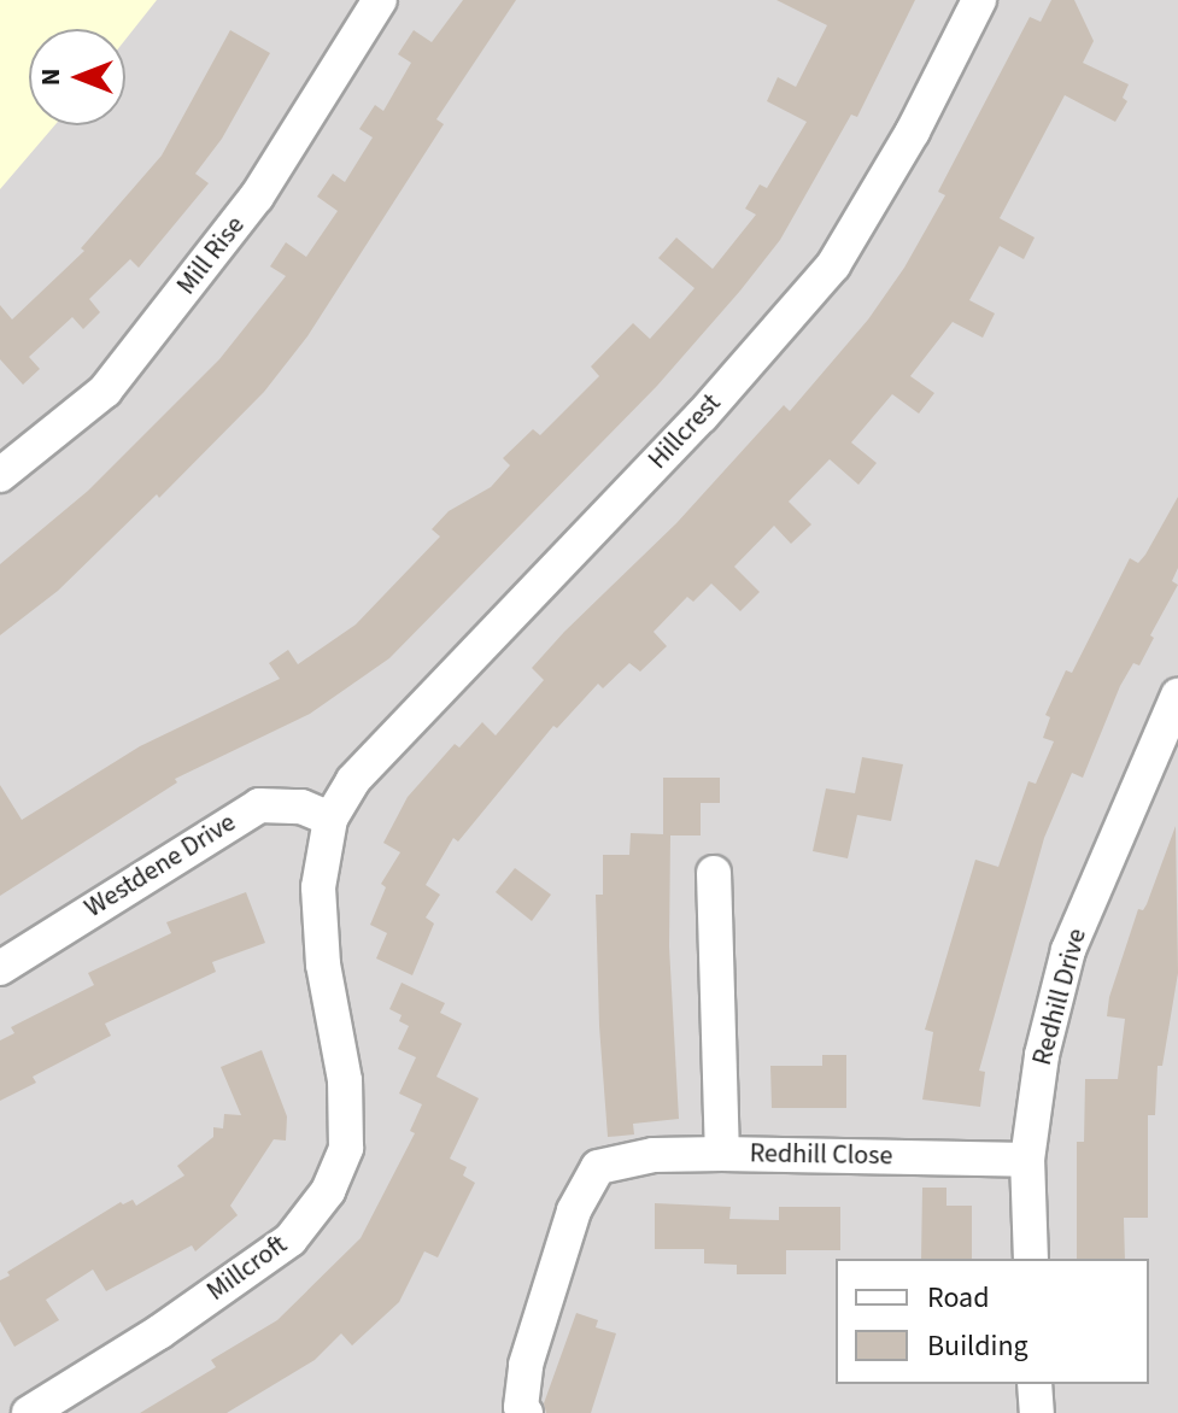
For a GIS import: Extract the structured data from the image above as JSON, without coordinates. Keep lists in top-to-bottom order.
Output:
{
  "streets": {
    "street": [
      "Mill Rise",
      "Hillcrest",
      "Westdene Drive",
      "Redhill Drive",
      "Redhill Close",
      "Millcroft"
    ]
  },
  "crossings": [
    ["Hillcrest", "Westdene Drive"],
    ["Hillcrest", "Millcroft"],
    ["Westdene Drive", "Millcroft"],
    ["Redhill Drive", "Redhill Close"]
  ],
  "legend": ["Road", "Building"],
  "north": "left"
}
